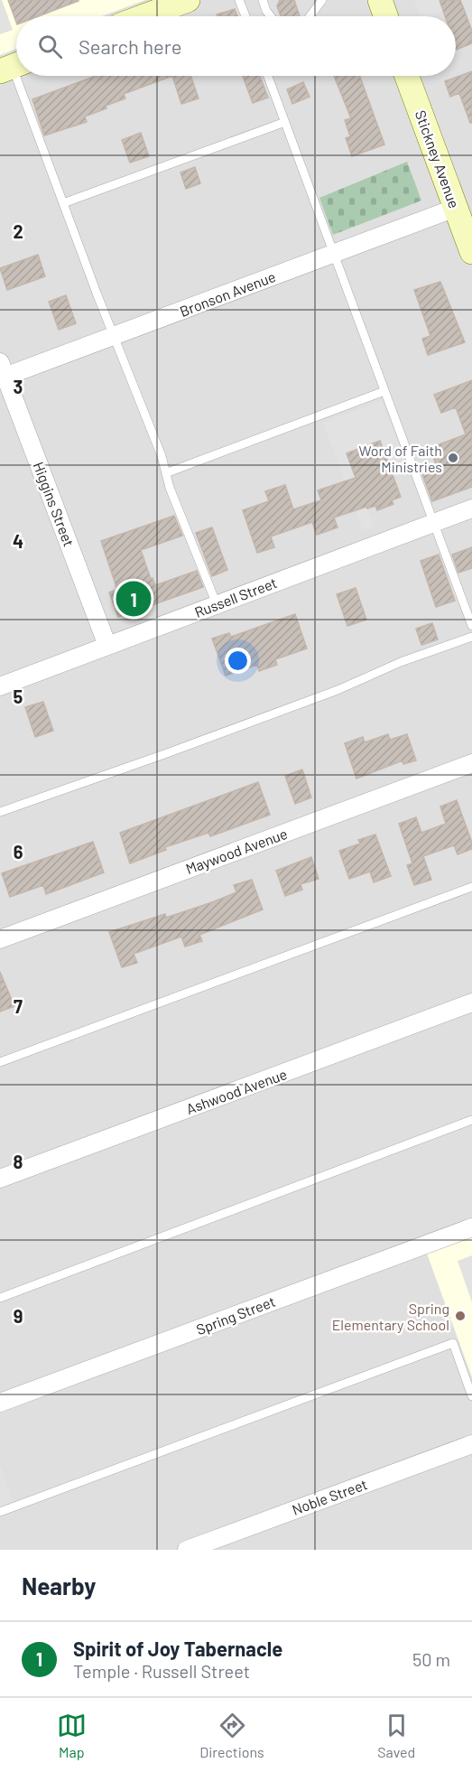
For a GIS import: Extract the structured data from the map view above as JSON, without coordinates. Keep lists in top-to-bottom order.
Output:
{
  "streets": {
    "street": [
      "Stickney Avenue",
      "Bronson Avenue",
      "Higgins Street",
      "Russell Street",
      "Maywood Avenue",
      "Ashwood Avenue",
      "Spring Street",
      "Noble Street"
    ]
  },
  "crossings": [
    ["Stickney Avenue", "Bronson Avenue"],
    ["Bronson Avenue", "Higgins Street"],
    ["Higgins Street", "Russell Street"]
  ],
  "places": ["Word of Faith Ministries", "Spring Elementary School"],
  "page": {
    "search": "Search here",
    "pins": "1",
    "heading": "Nearby",
    "list": [
      {
        "mark": "1",
        "name": "Spirit of Joy Tabernacle",
        "note": "Temple · Russell Street",
        "value": "50 m"
      }
    ],
    "nav": ["Map", "Directions", "Saved"]
  },
  "grid": {
    "rows": [
      "2",
      "3",
      "4",
      "5",
      "6",
      "7",
      "8",
      "9"
    ]
  }
}
